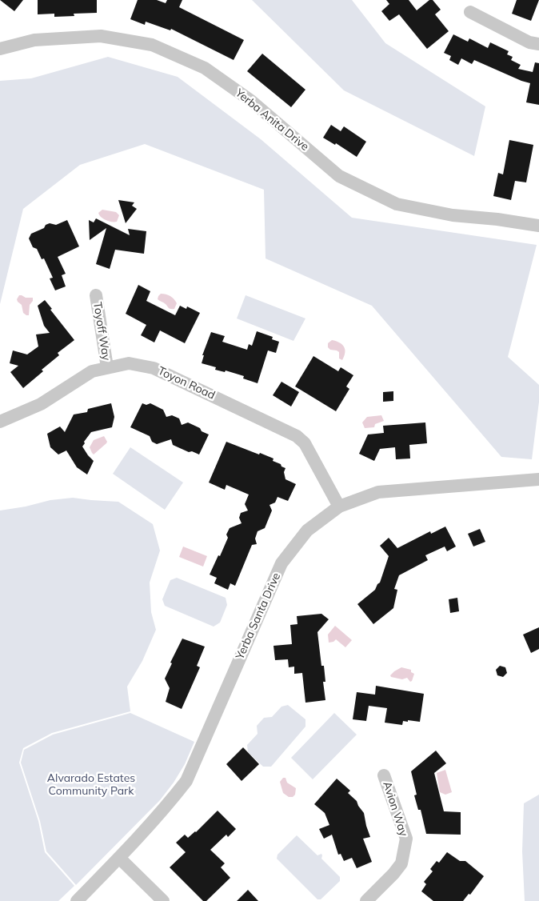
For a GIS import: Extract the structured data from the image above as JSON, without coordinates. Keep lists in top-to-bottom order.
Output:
{
  "streets": {
    "street": [
      "Yerba Anita Drive",
      "Toyoff Way",
      "Toyon Road",
      "Yerba Santa Drive",
      "Avion Way"
    ]
  },
  "crossings": [
    ["Toyoff Way", "Toyon Road"],
    ["Toyon Road", "Yerba Santa Drive"]
  ],
  "parks": ["Alvarado Estates Community Park"]
}
